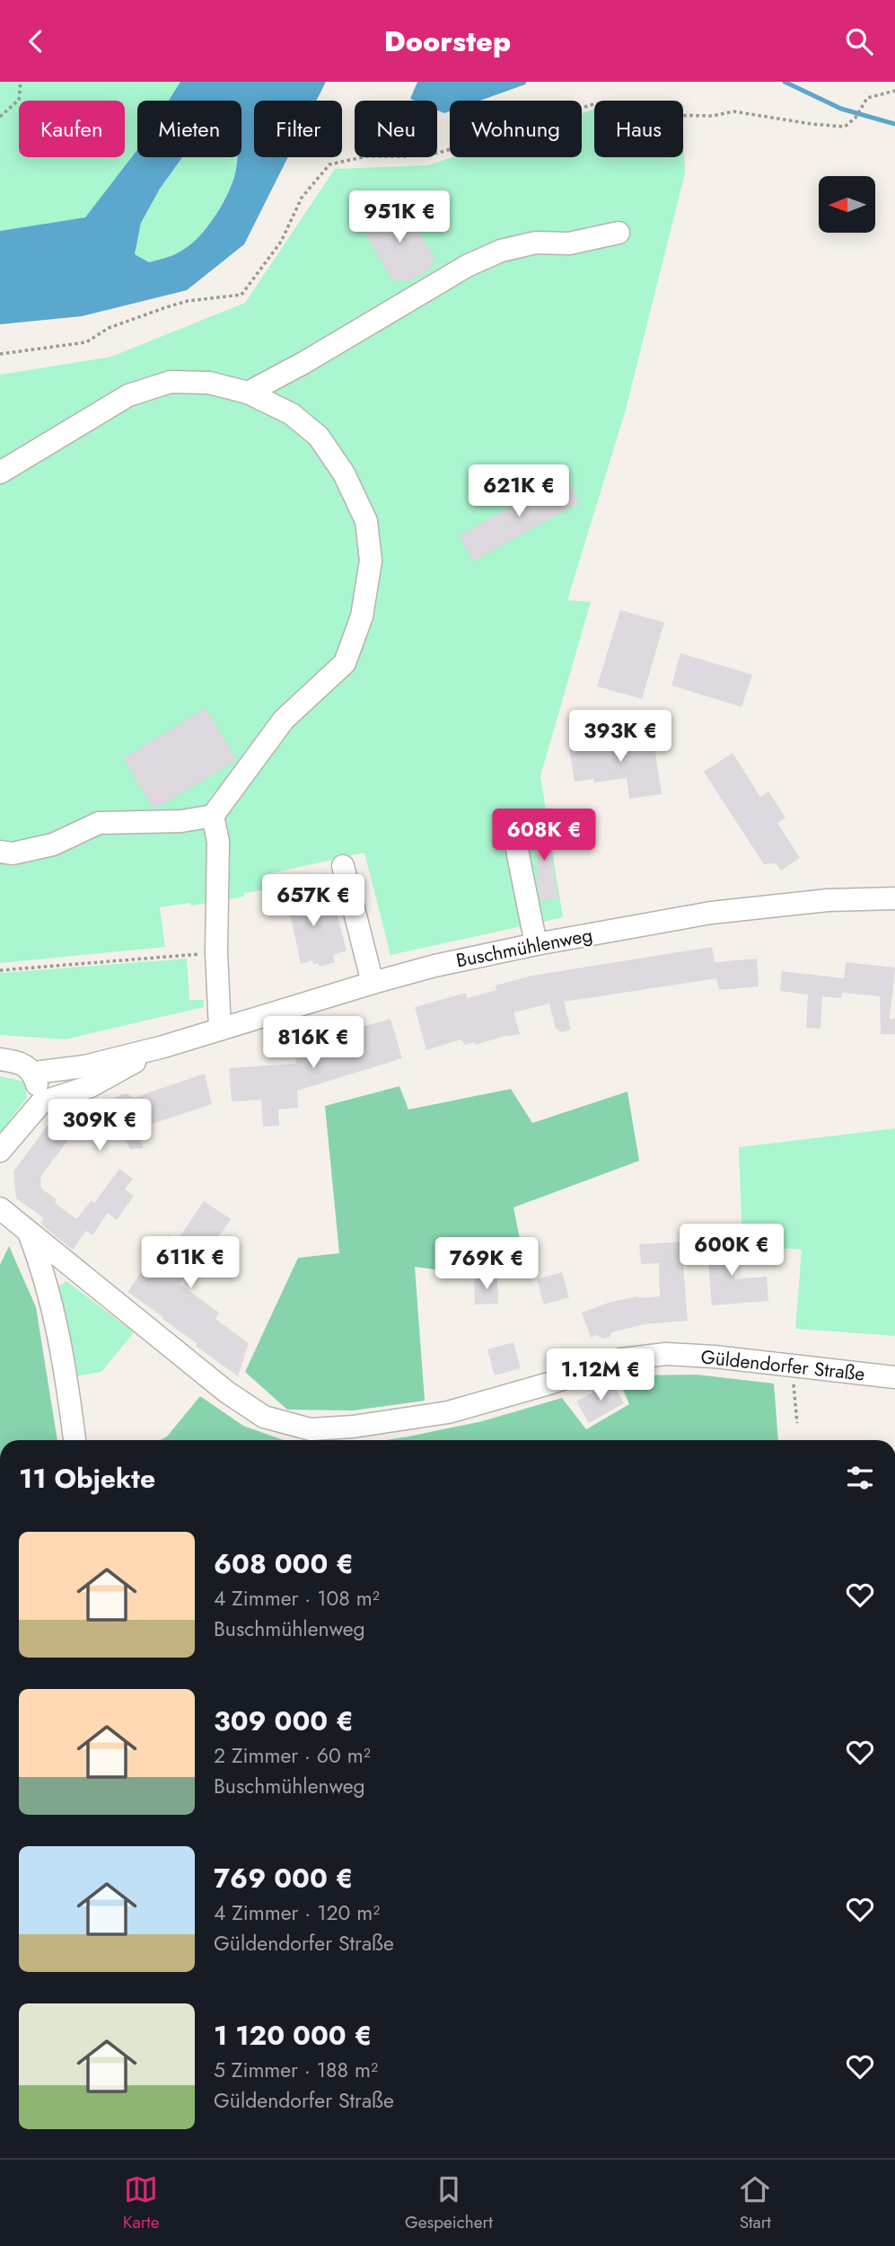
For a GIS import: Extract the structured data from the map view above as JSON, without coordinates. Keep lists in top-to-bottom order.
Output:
{
  "streets": {
    "street": ["Buschmühlenweg", "Güldendorfer Straße"]
  },
  "north": "left",
  "page": {
    "header": "Doorstep",
    "chip": [
      "Kaufen",
      "Mieten",
      "Filter",
      "Neu",
      "Wohnung",
      "Haus"
    ],
    "price": [
      "951K €",
      "621K €",
      "393K €",
      "608K €",
      "657K €",
      "816K €",
      "309K €",
      "600K €",
      "611K €",
      "769K €",
      "1.12M €"
    ],
    "heading": "11 Objekte",
    "list": [
      {
        "name": "608 000 €",
        "note": "4 Zimmer · 108 m² · Buschmühlenweg"
      },
      {
        "name": "309 000 €",
        "note": "2 Zimmer · 60 m² · Buschmühlenweg"
      },
      {
        "name": "769 000 €",
        "note": "4 Zimmer · 120 m² · Güldendorfer Straße"
      },
      {
        "name": "1 120 000 €",
        "note": "5 Zimmer · 188 m² · Güldendorfer Straße"
      }
    ],
    "tabs": ["Karte", "Gespeichert", "Start"]
  }
}
